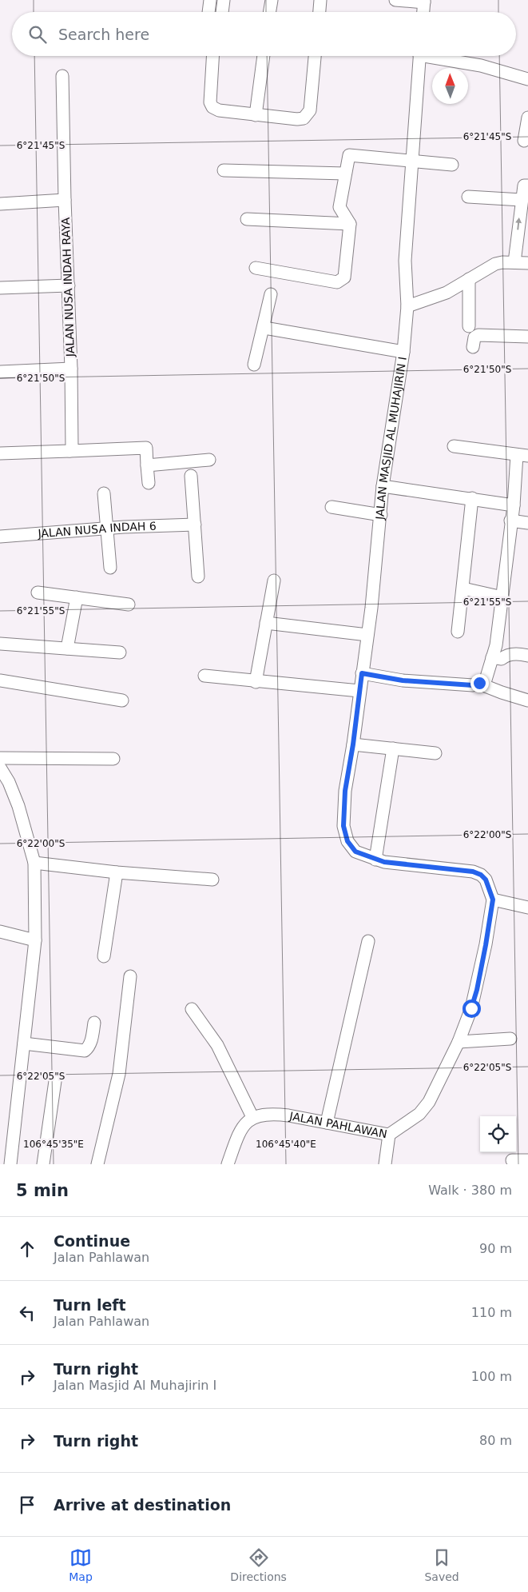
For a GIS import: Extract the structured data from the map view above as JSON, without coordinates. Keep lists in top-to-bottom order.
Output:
{
  "streets": {
    "street": [
      "JALAN NUSA INDAH RAYA",
      "JALAN MASJID AL MUHAJIRIN I",
      "JALAN NUSA INDAH 6",
      "JALAN PAHLAWAN"
    ]
  },
  "crossings": [
    ["JALAN MASJID AL MUHAJIRIN I", "JALAN PAHLAWAN"]
  ],
  "north": "top",
  "page": {
    "search": "Search here",
    "heading": ["5 min", "Walk · 380 m"],
    "list": [
      ["Continue", "Jalan Pahlawan", "90 m"],
      ["Turn left", "Jalan Pahlawan", "110 m"],
      ["Turn right", "Jalan Masjid Al Muhajirin I", "100 m"],
      ["Turn right", "80 m"],
      "Arrive at destination"
    ],
    "nav": ["Map", "Directions", "Saved"]
  },
  "coordinates": [
    "6°21'45\"S",
    "6°21'50\"S",
    "6°21'55\"S",
    "6°22'00\"S",
    "6°22'05\"S",
    "106°45'35\"E",
    "106°45'40\"E"
  ]
}
